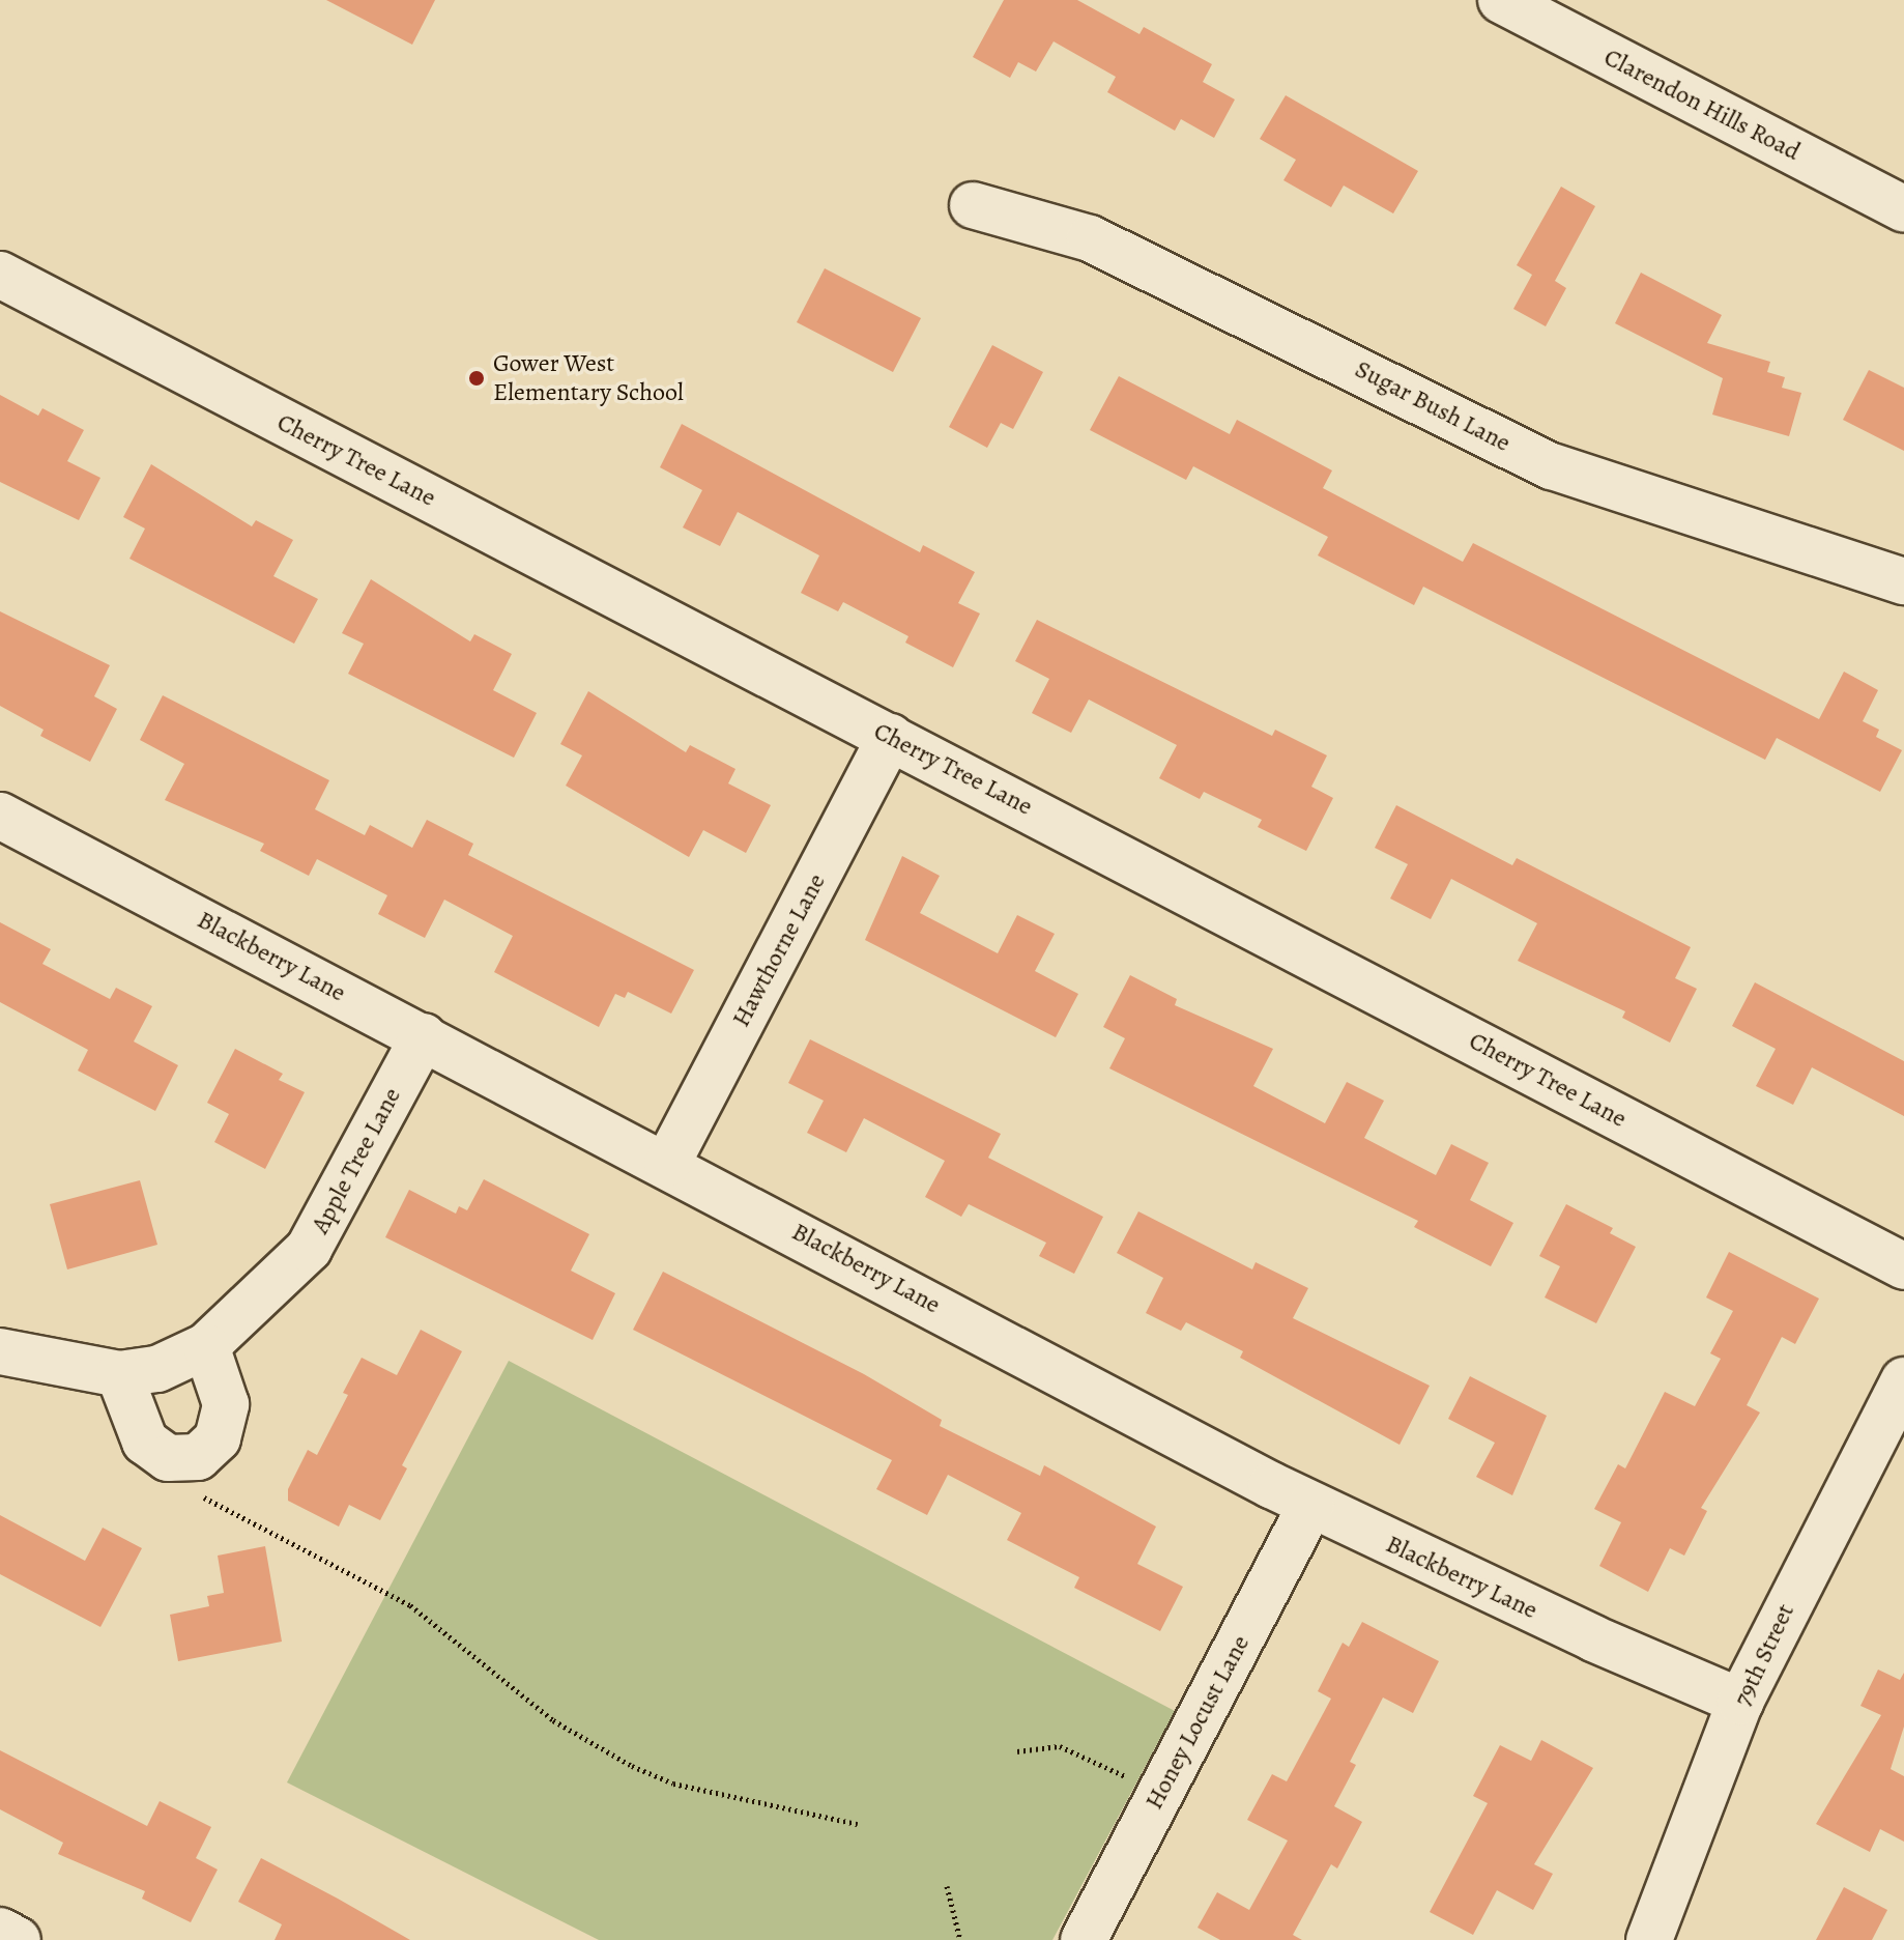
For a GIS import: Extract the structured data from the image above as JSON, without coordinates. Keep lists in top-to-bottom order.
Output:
{
  "streets": {
    "street": [
      "Clarendon Hills Road",
      "Sugar Bush Lane",
      "Cherry Tree Lane",
      "Hawthorne Lane",
      "Blackberry Lane",
      "Apple Tree Lane",
      "79th Street",
      "Honey Locust Lane"
    ]
  },
  "crossings": [
    ["Cherry Tree Lane", "Hawthorne Lane"],
    ["Hawthorne Lane", "Blackberry Lane"],
    ["Blackberry Lane", "Apple Tree Lane"],
    ["Blackberry Lane", "79th Street"],
    ["Blackberry Lane", "Honey Locust Lane"]
  ],
  "places": ["Gower West Elementary School"]
}
